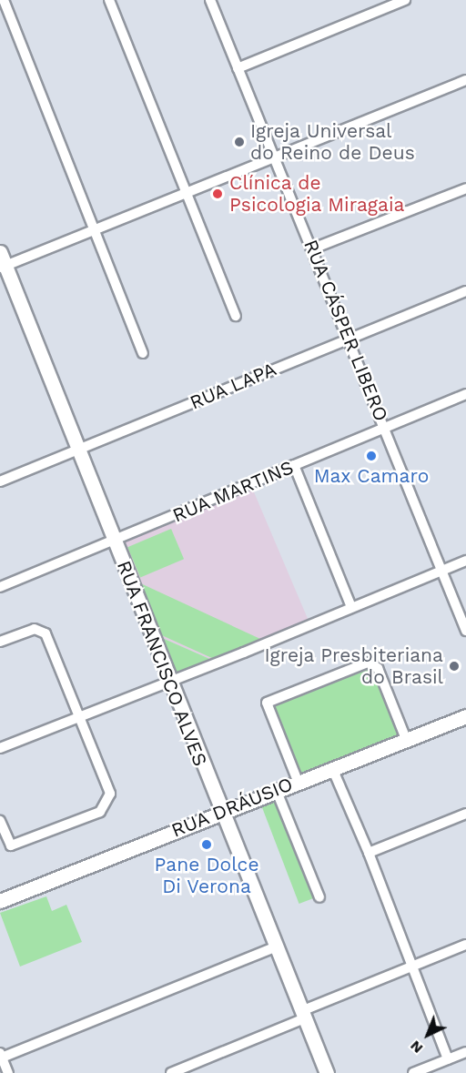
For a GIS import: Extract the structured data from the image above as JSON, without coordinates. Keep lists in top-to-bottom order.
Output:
{
  "streets": {
    "street": [
      "RUA CÁSPER LIBERO",
      "RUA LAPA",
      "RUA MARTINS",
      "RUA FRANCISCO ALVES",
      "RUA DRÁUSIO"
    ]
  },
  "crossings": [
    ["RUA CÁSPER LIBERO", "RUA LAPA"],
    ["RUA CÁSPER LIBERO", "RUA MARTINS"],
    ["RUA LAPA", "RUA FRANCISCO ALVES"],
    ["RUA MARTINS", "RUA FRANCISCO ALVES"],
    ["RUA FRANCISCO ALVES", "RUA DRÁUSIO"]
  ],
  "places": [
    "Igreja Universal do Reino de Deus",
    "Clínica de Psicologia Miragaia",
    "Max Camaro",
    "Igreja Presbiteriana do Brasil",
    "Pane Dolce Di Verona"
  ],
  "north": "bottom left"
}
